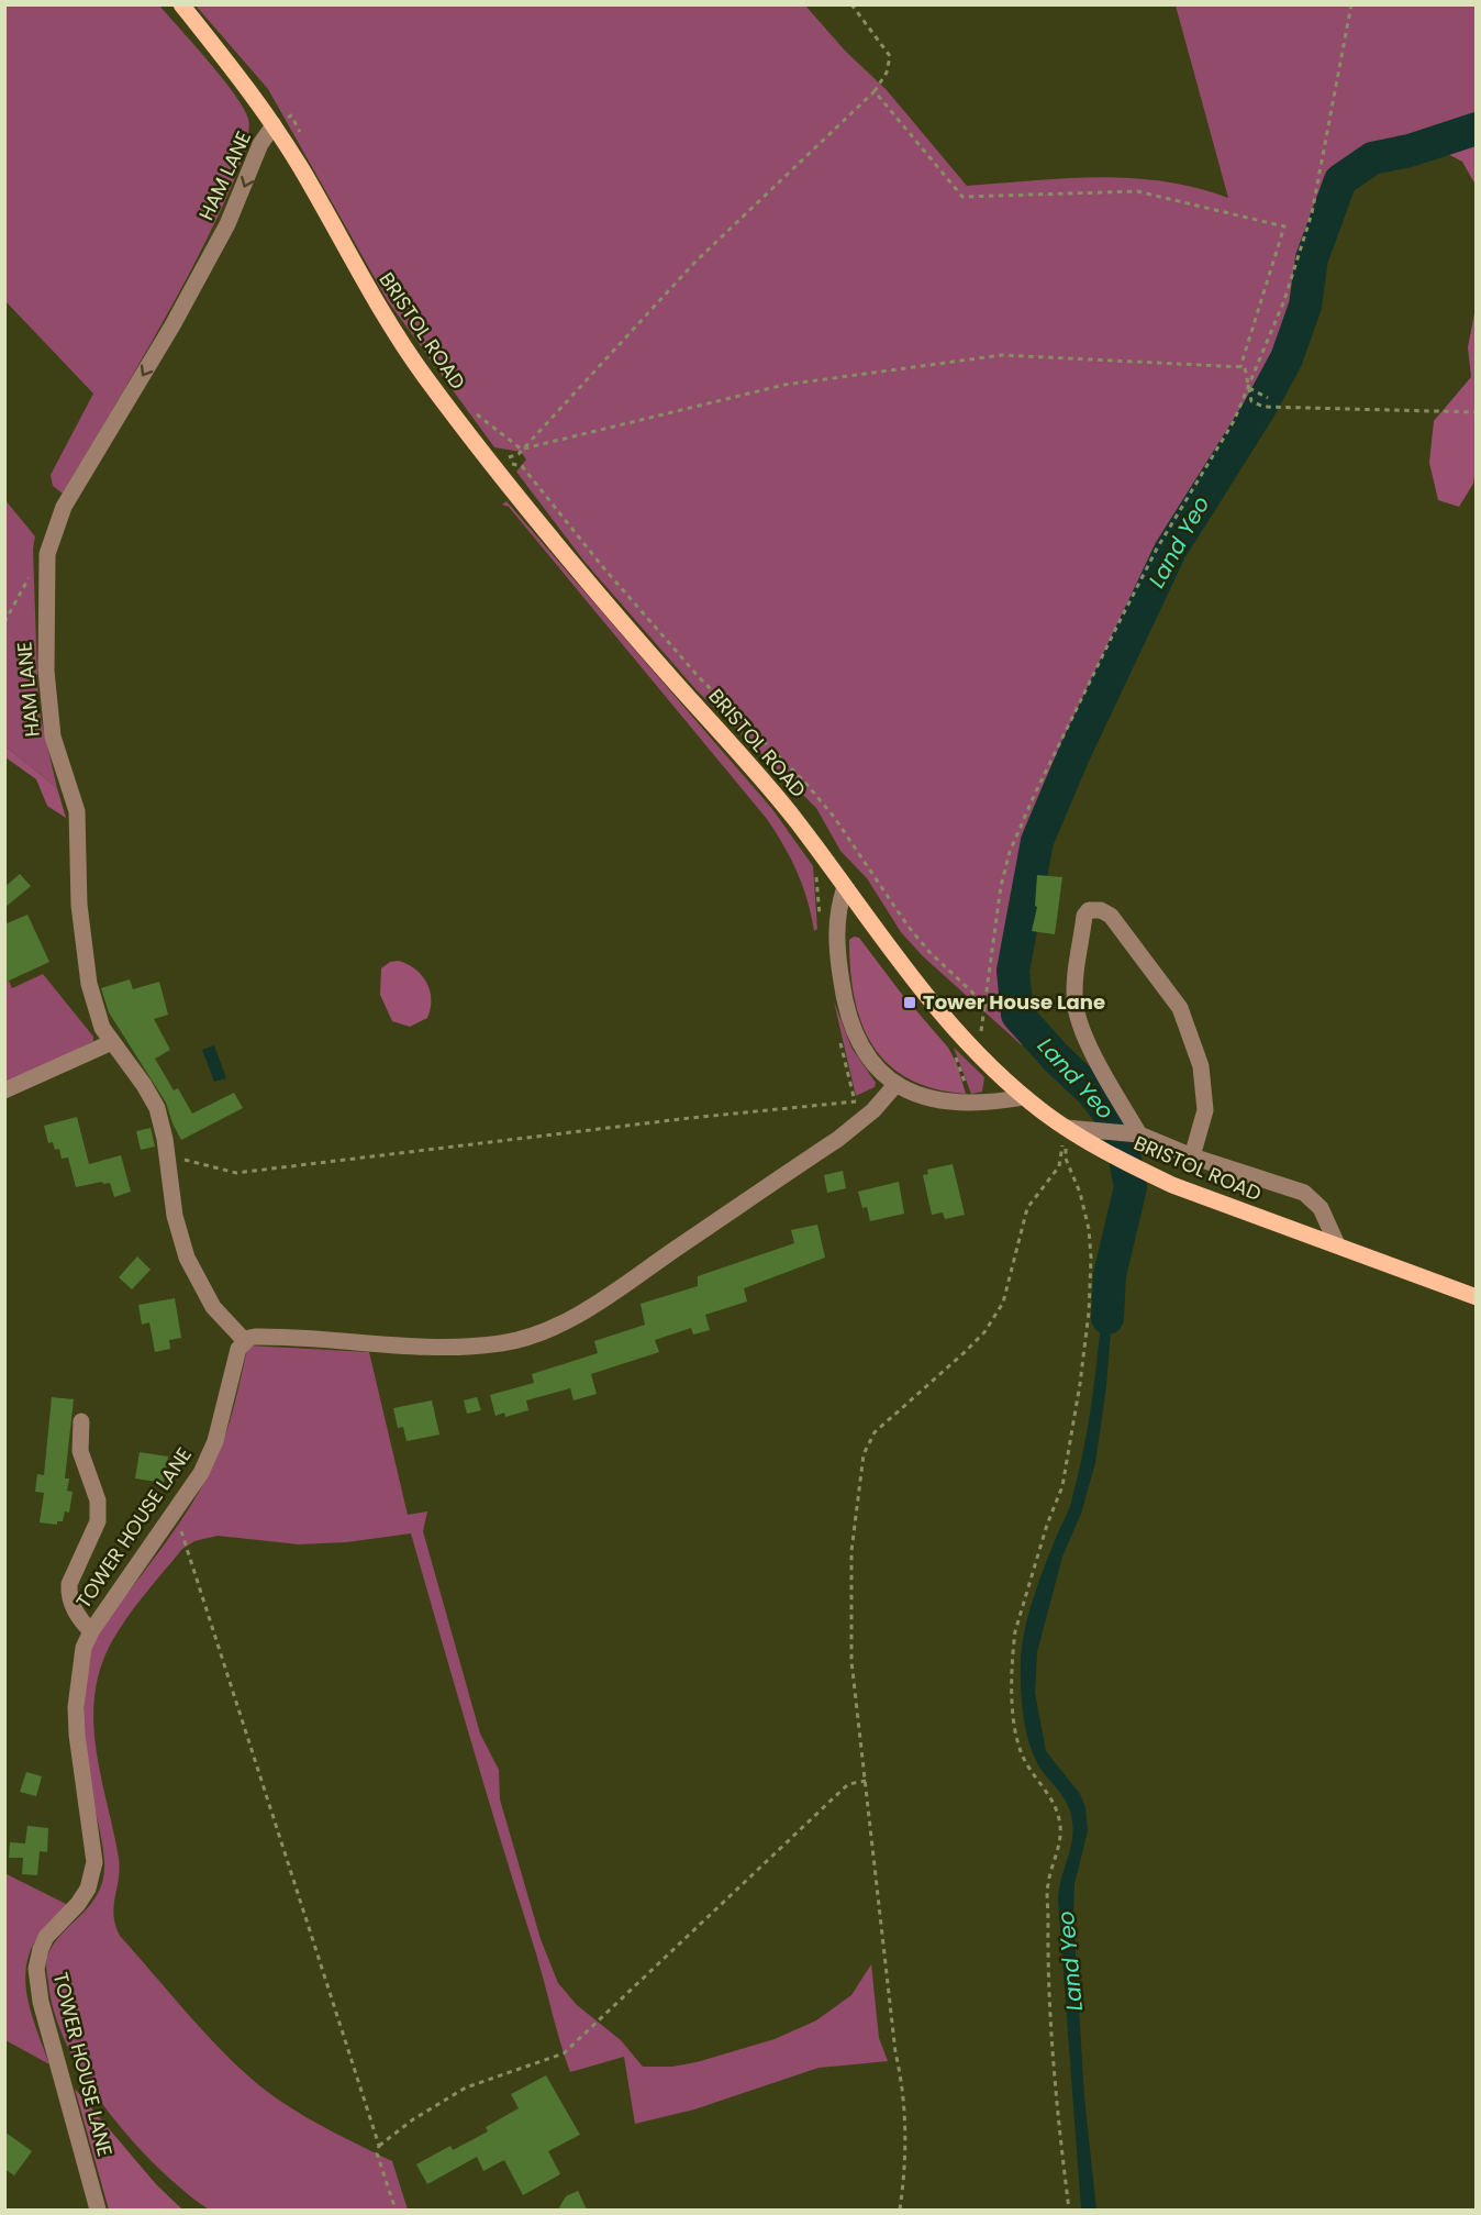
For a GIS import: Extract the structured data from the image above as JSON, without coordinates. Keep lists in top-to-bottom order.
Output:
{
  "streets": {
    "main road": ["BRISTOL ROAD"],
    "street": ["HAM LANE", "TOWER HOUSE LANE"]
  },
  "crossings": [
    ["HAM LANE", "BRISTOL ROAD"],
    ["HAM LANE", "TOWER HOUSE LANE"]
  ],
  "one_way": ["HAM LANE"],
  "water": ["Land Yeo"],
  "places": {
    "transit": ["Tower House Lane"]
  }
}
